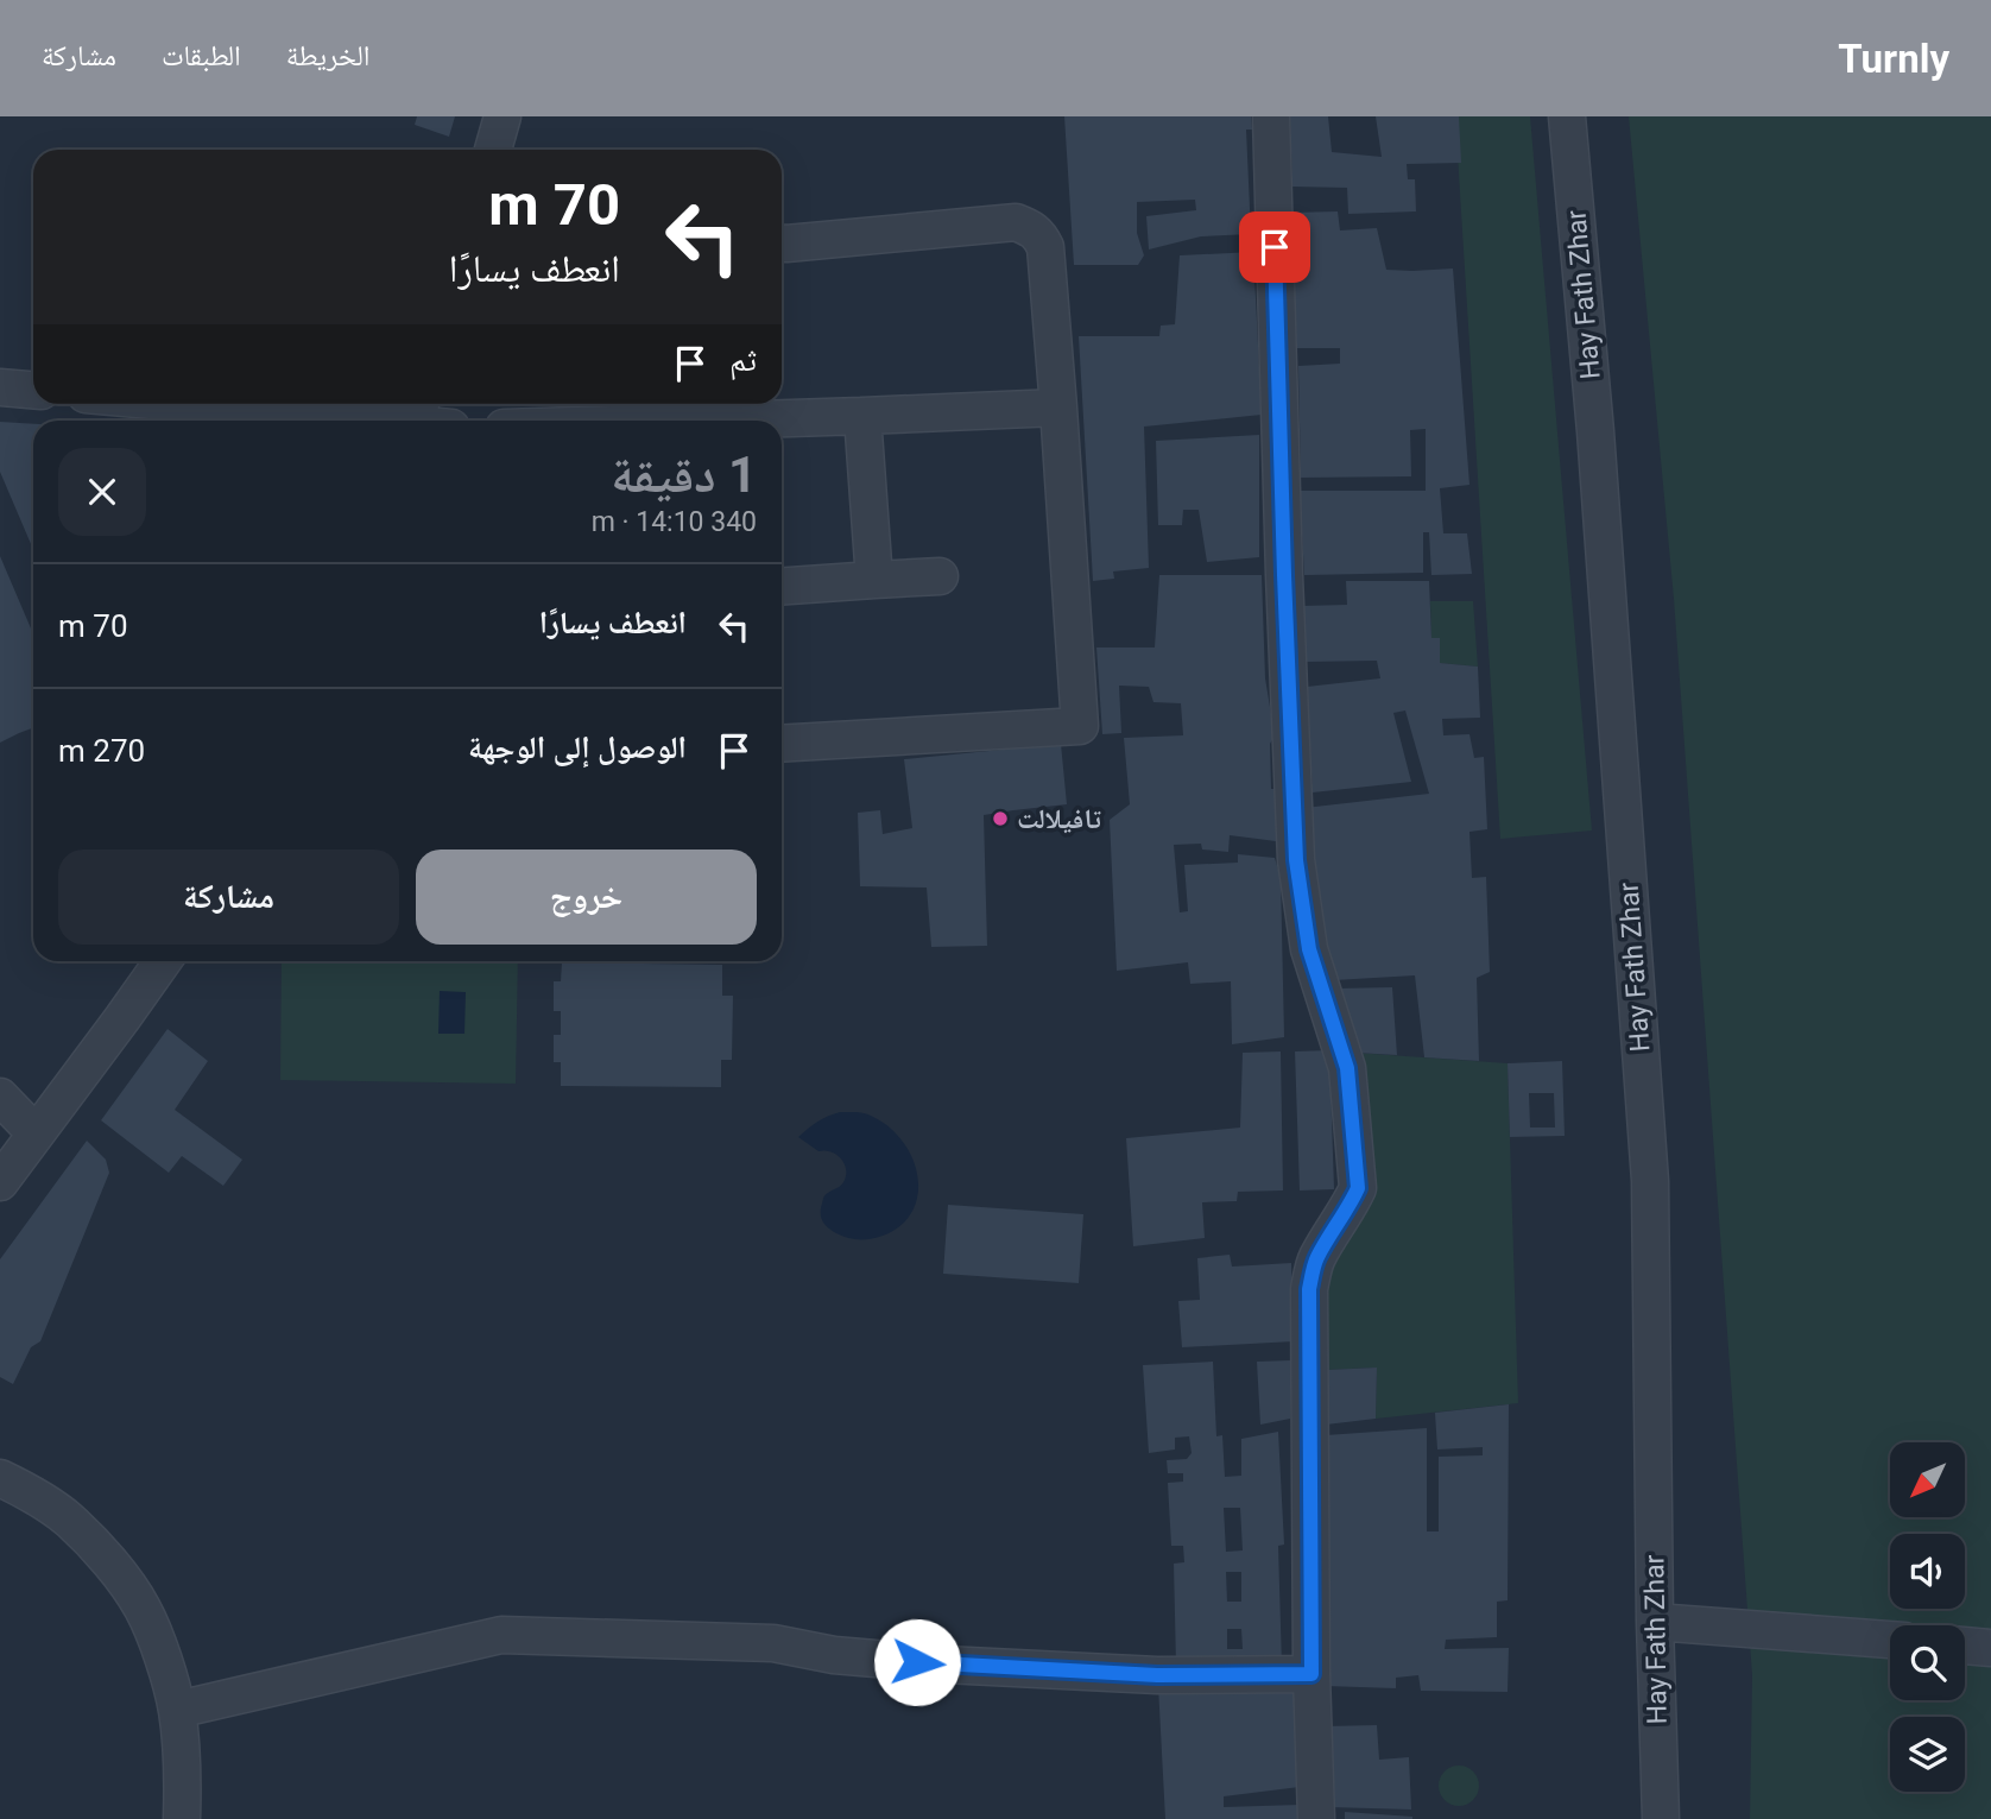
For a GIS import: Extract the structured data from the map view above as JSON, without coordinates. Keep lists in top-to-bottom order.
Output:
{
  "streets": {
    "street": ["Hay Fath Zhar"]
  },
  "places": ["تافيلالت"],
  "north": "bottom left",
  "page": {
    "header": "Turnly",
    "nav": ["الخريطة", "الطبقات", "مشاركة"],
    "turn": ["70 m", "انعطف يسارًا"],
    "then": "ثم",
    "heading": ["1 دقيقة", "340 m · 14:10"],
    "list": [
      {
        "name": "انعطف يسارًا",
        "value": "70 m"
      },
      {
        "name": "الوصول إلى الوجهة",
        "value": "270 m"
      }
    ],
    "buttons": ["خروج", "مشاركة"]
  }
}
